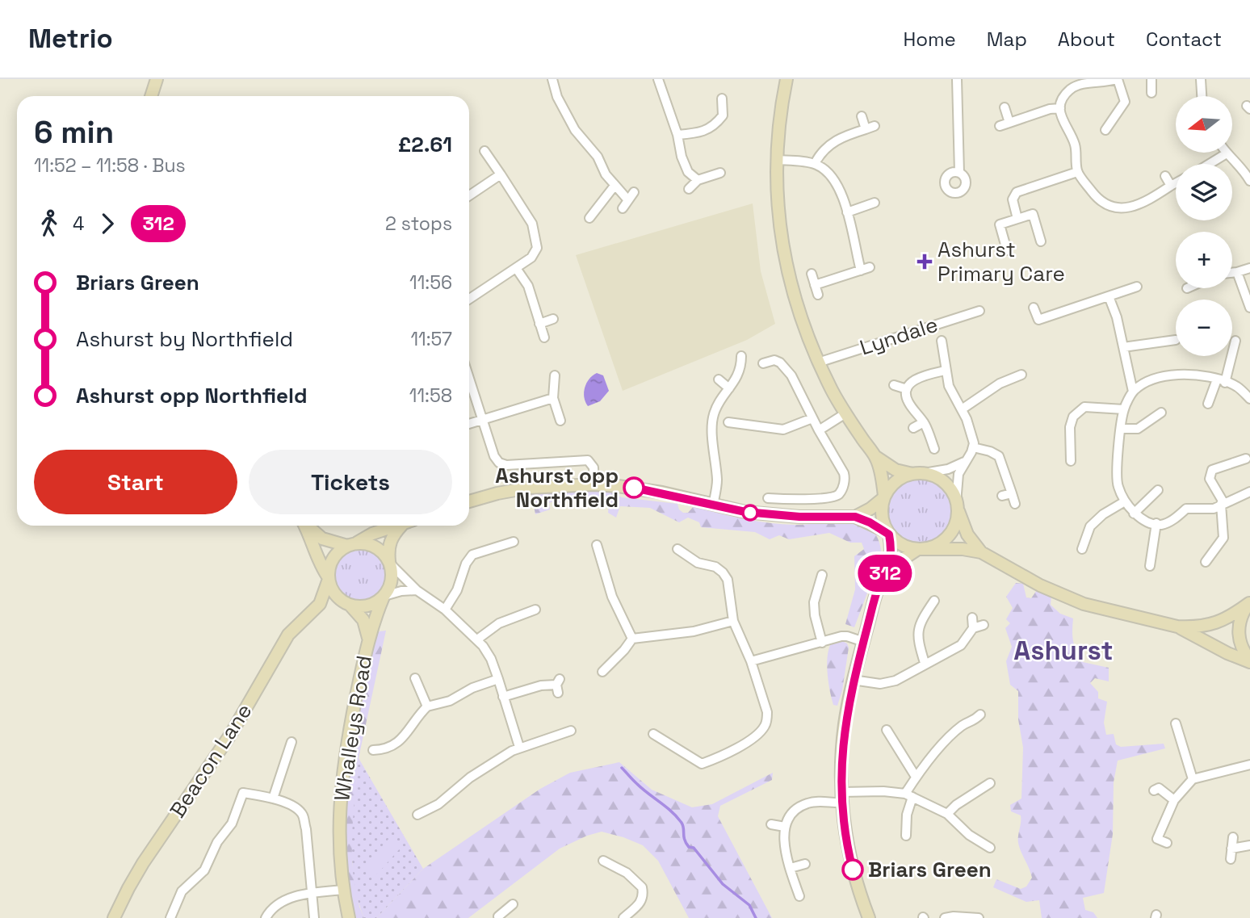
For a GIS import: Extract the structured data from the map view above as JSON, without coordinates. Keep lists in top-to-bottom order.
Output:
{
  "streets": {
    "street": ["Lyndale", "Whalleys Road", "Beacon Lane"]
  },
  "crossings": [
    ["Whalleys Road", "Beacon Lane"]
  ],
  "districts": ["Ashurst"],
  "places": {
    "health": ["Ashurst Primary Care"],
    "other": ["Ashurst opp Northfield", "Briars Green"]
  },
  "lines": ["bus line 312"],
  "north": "left",
  "page": {
    "header": "Metrio",
    "nav": [
      "Home",
      "Map",
      "About",
      "Contact"
    ],
    "on_map": "312",
    "map_buttons": ["+", "−"],
    "heading": ["6 min", "11:52 – 11:58 · Bus", "£2.61"],
    "legs": ["4", "312", "2 stops"],
    "list": [
      {
        "name": "Briars Green",
        "value": "11:56"
      },
      {
        "name": "Ashurst by Northfield",
        "value": "11:57"
      },
      {
        "name": "Ashurst opp Northfield",
        "value": "11:58"
      }
    ],
    "buttons": ["Start", "Tickets"]
  }
}
